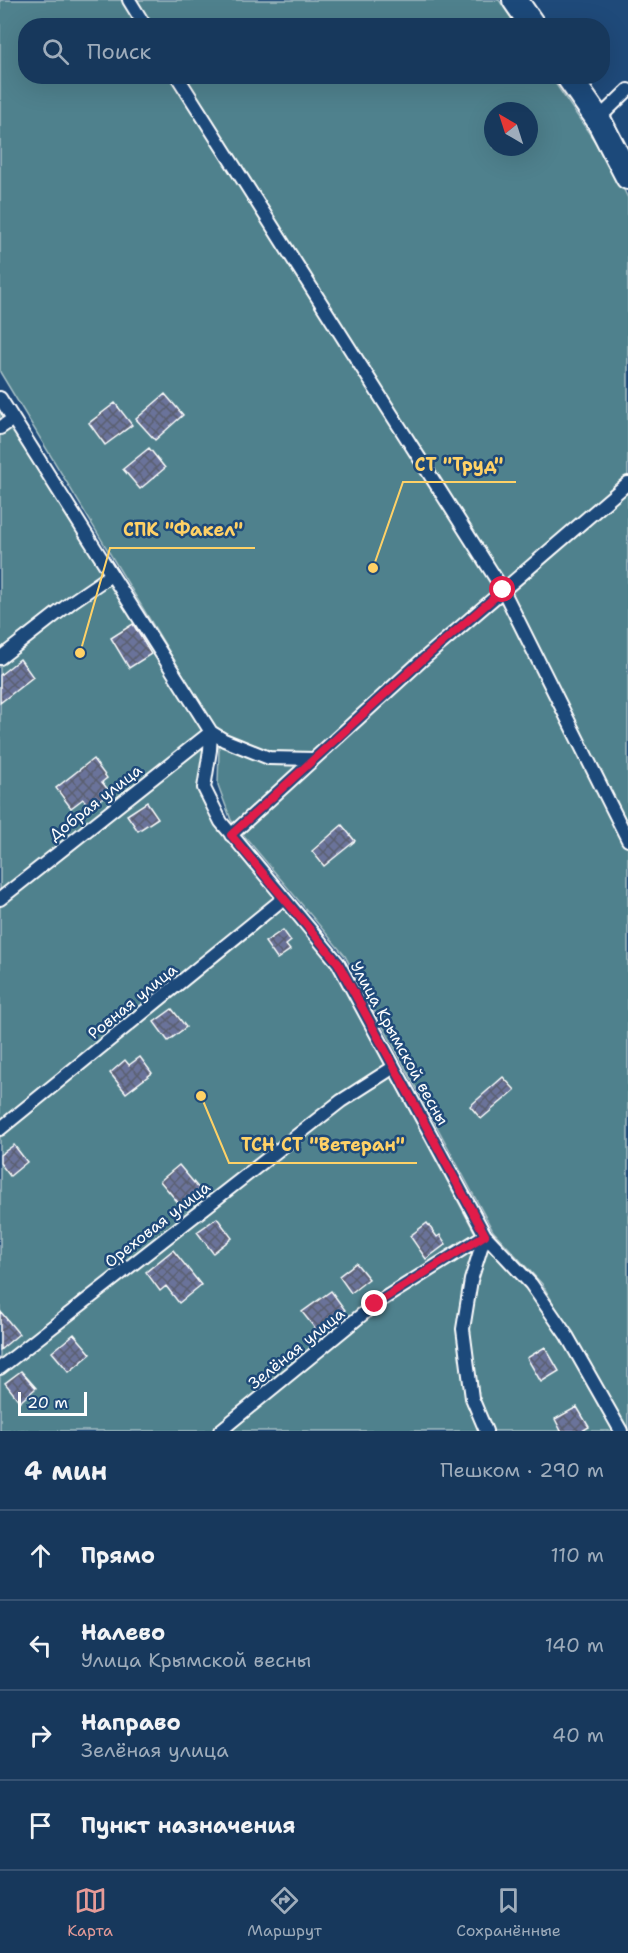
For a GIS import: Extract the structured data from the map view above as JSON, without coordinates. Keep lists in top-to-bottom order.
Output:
{
  "streets": {
    "lane": [
      "Добрая улица",
      "Ровная улица",
      "Улица Крымской весны",
      "Ореховая улица",
      "Зелёная улица"
    ]
  },
  "crossings": [
    ["Добрая улица", "Улица Крымской весны"],
    ["Ровная улица", "Улица Крымской весны"],
    ["Улица Крымской весны", "Ореховая улица"],
    ["Улица Крымской весны", "Зелёная улица"]
  ],
  "places": ["СТ \"Труд\"", "СПК \"Факел\"", "ТСН СТ \"Ветеран\""],
  "scale_bar": "20 m",
  "north": "top left",
  "page": {
    "search": "Поиск",
    "scale": "20 m",
    "heading": ["4 мин", "Пешком · 290 m"],
    "list": [
      ["Прямо", "110 m"],
      ["Налево", "Улица Крымской весны", "140 m"],
      ["Направо", "Зелёная улица", "40 m"],
      "Пункт назначения"
    ],
    "nav": ["Карта", "Маршрут", "Сохранённые"]
  }
}
